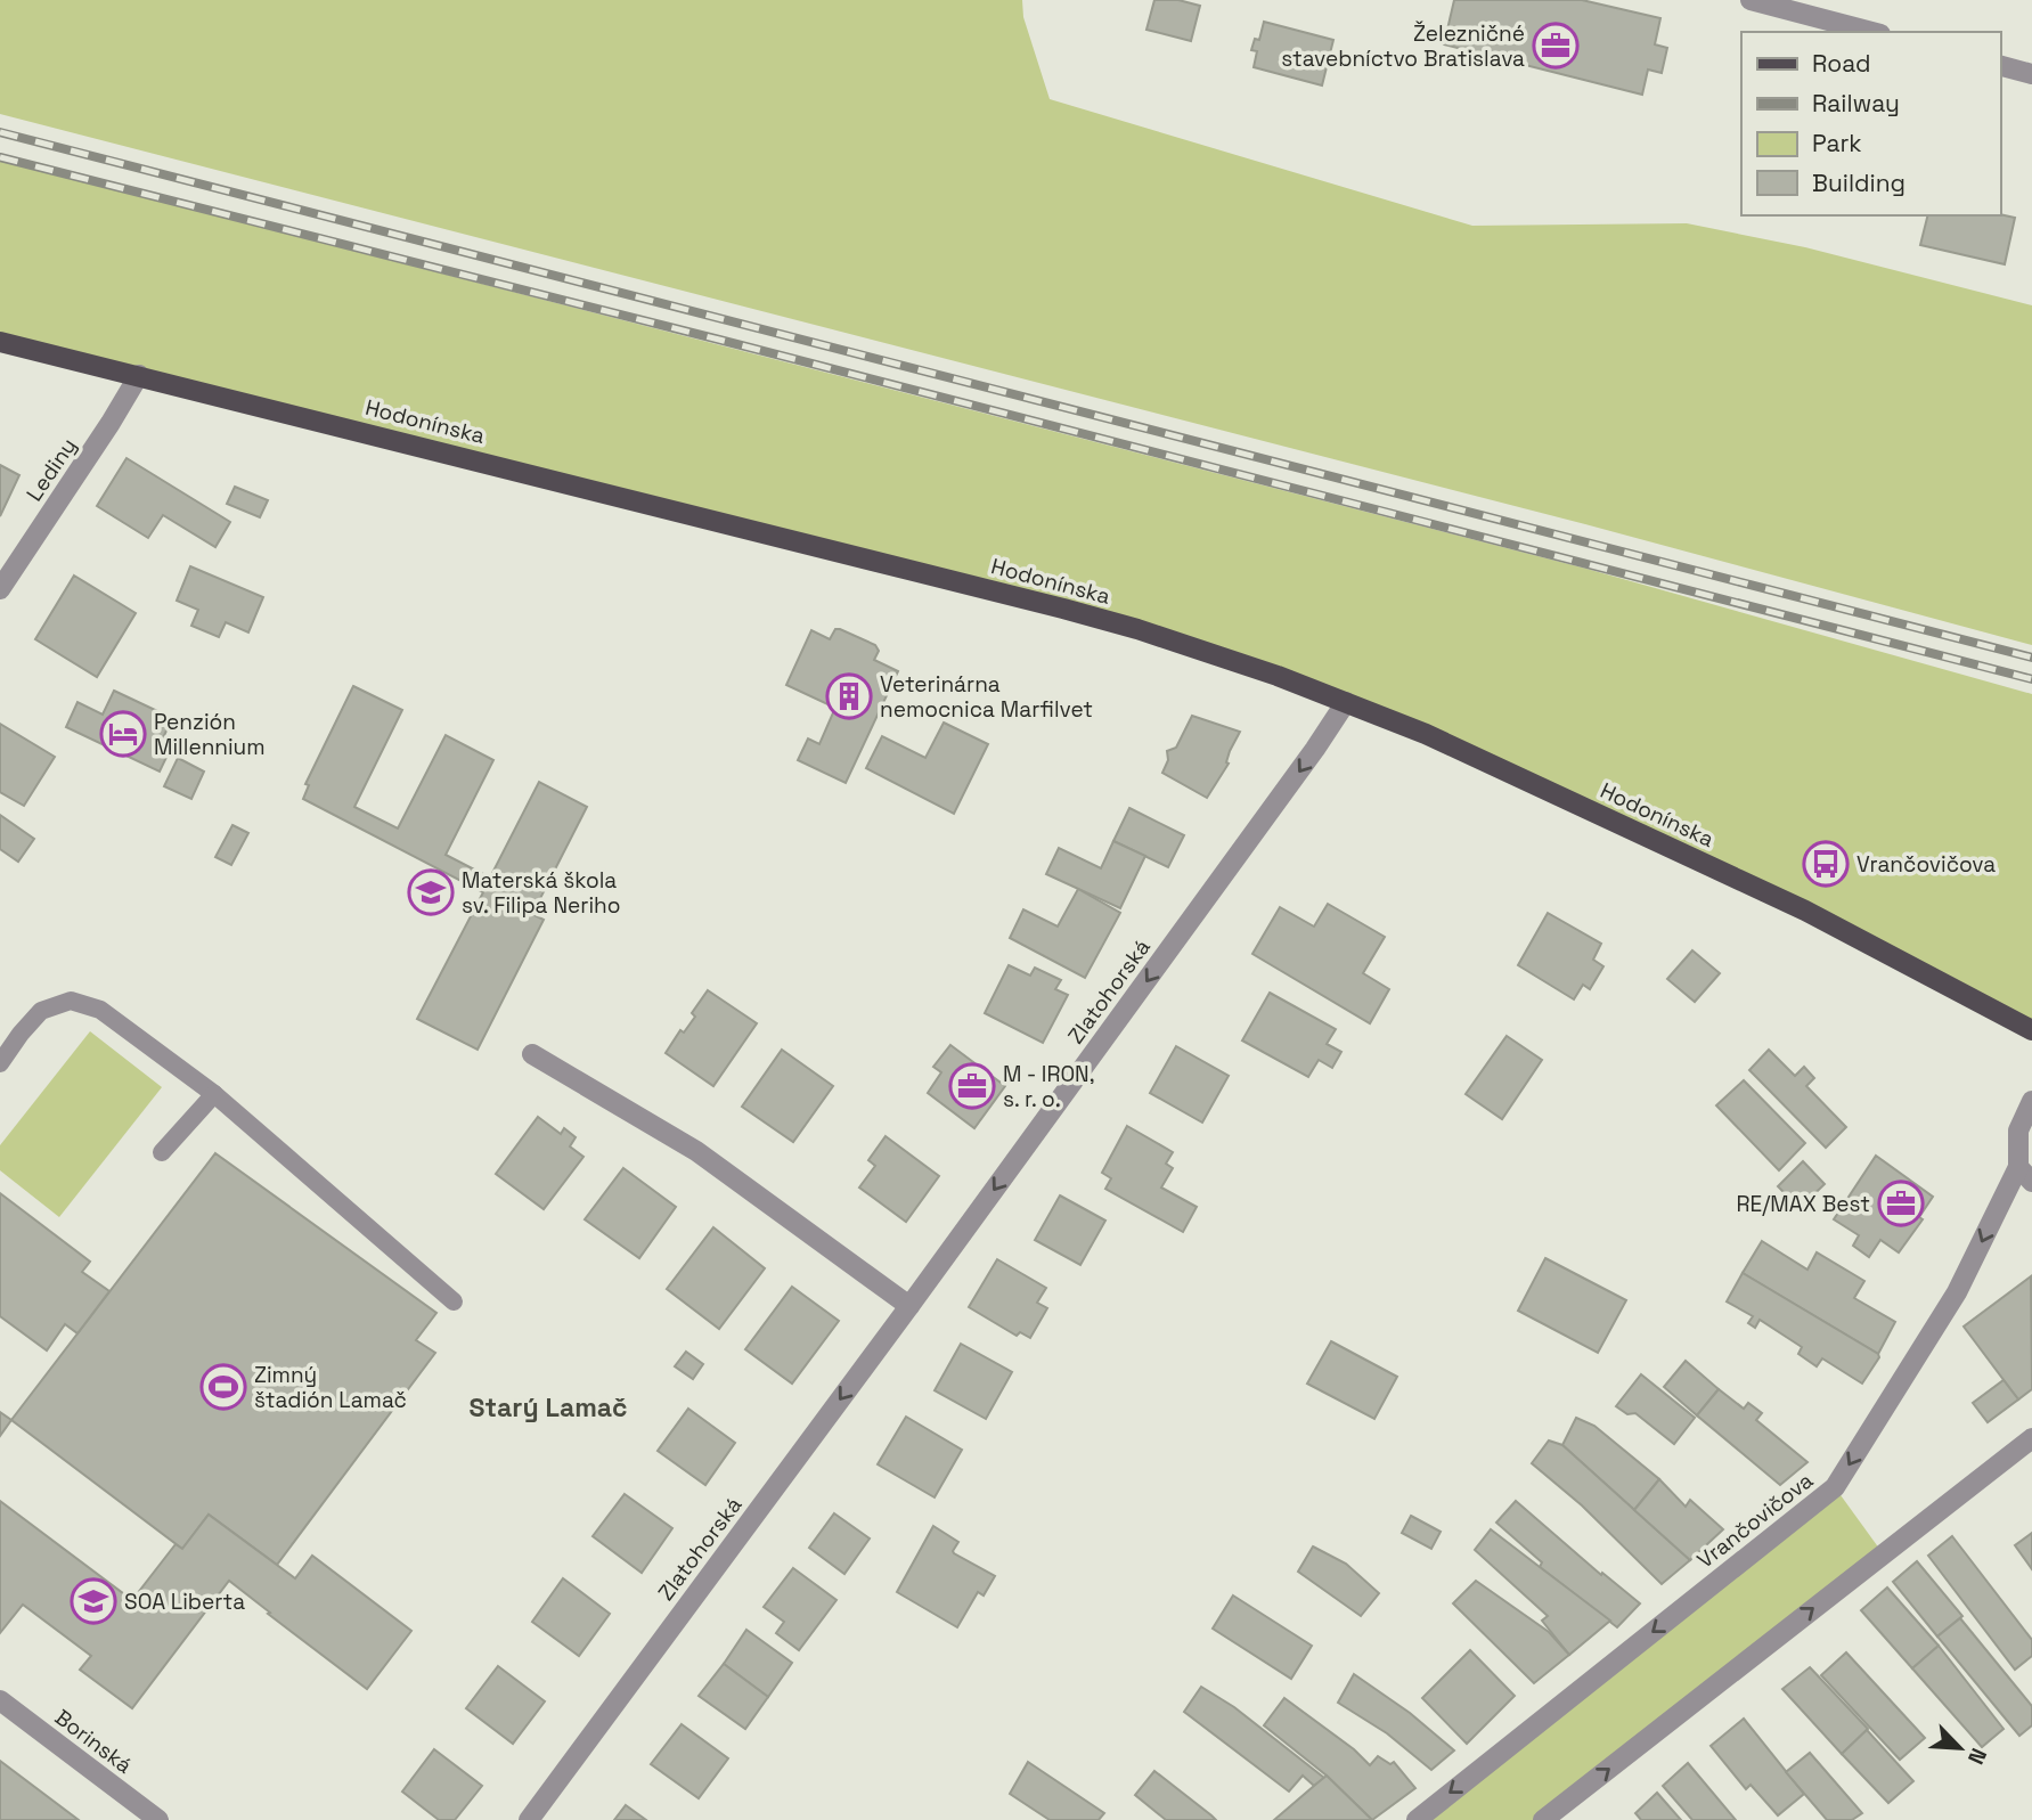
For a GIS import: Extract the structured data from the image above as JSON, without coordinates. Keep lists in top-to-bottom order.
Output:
{
  "streets": {
    "main road": ["Hodonínska"],
    "street": [
      "Lediny",
      "Zlatohorská",
      "Vrančovičova",
      "Borinská"
    ]
  },
  "crossings": [
    ["Hodonínska", "Lediny"],
    ["Hodonínska", "Zlatohorská"]
  ],
  "one_way": ["Zlatohorská"],
  "districts": ["Starý Lamač"],
  "places": {
    "office": ["Železničné stavebníctvo Bratislava", "M - IRON, s. r. o.", "RE/MAX Best"],
    "building": ["Veterinárna nemocnica Marfilvet"],
    "hotel": ["Penzión Millennium"],
    "bus stop": ["Vrančovičova"],
    "school or university": ["Materská škola sv. Filipa Neriho", "SOA Liberta"],
    "sports": ["Zimný štadión Lamač"]
  },
  "legend": [
    "Road",
    "Railway",
    "Park",
    "Building"
  ],
  "north": "bottom right"
}
